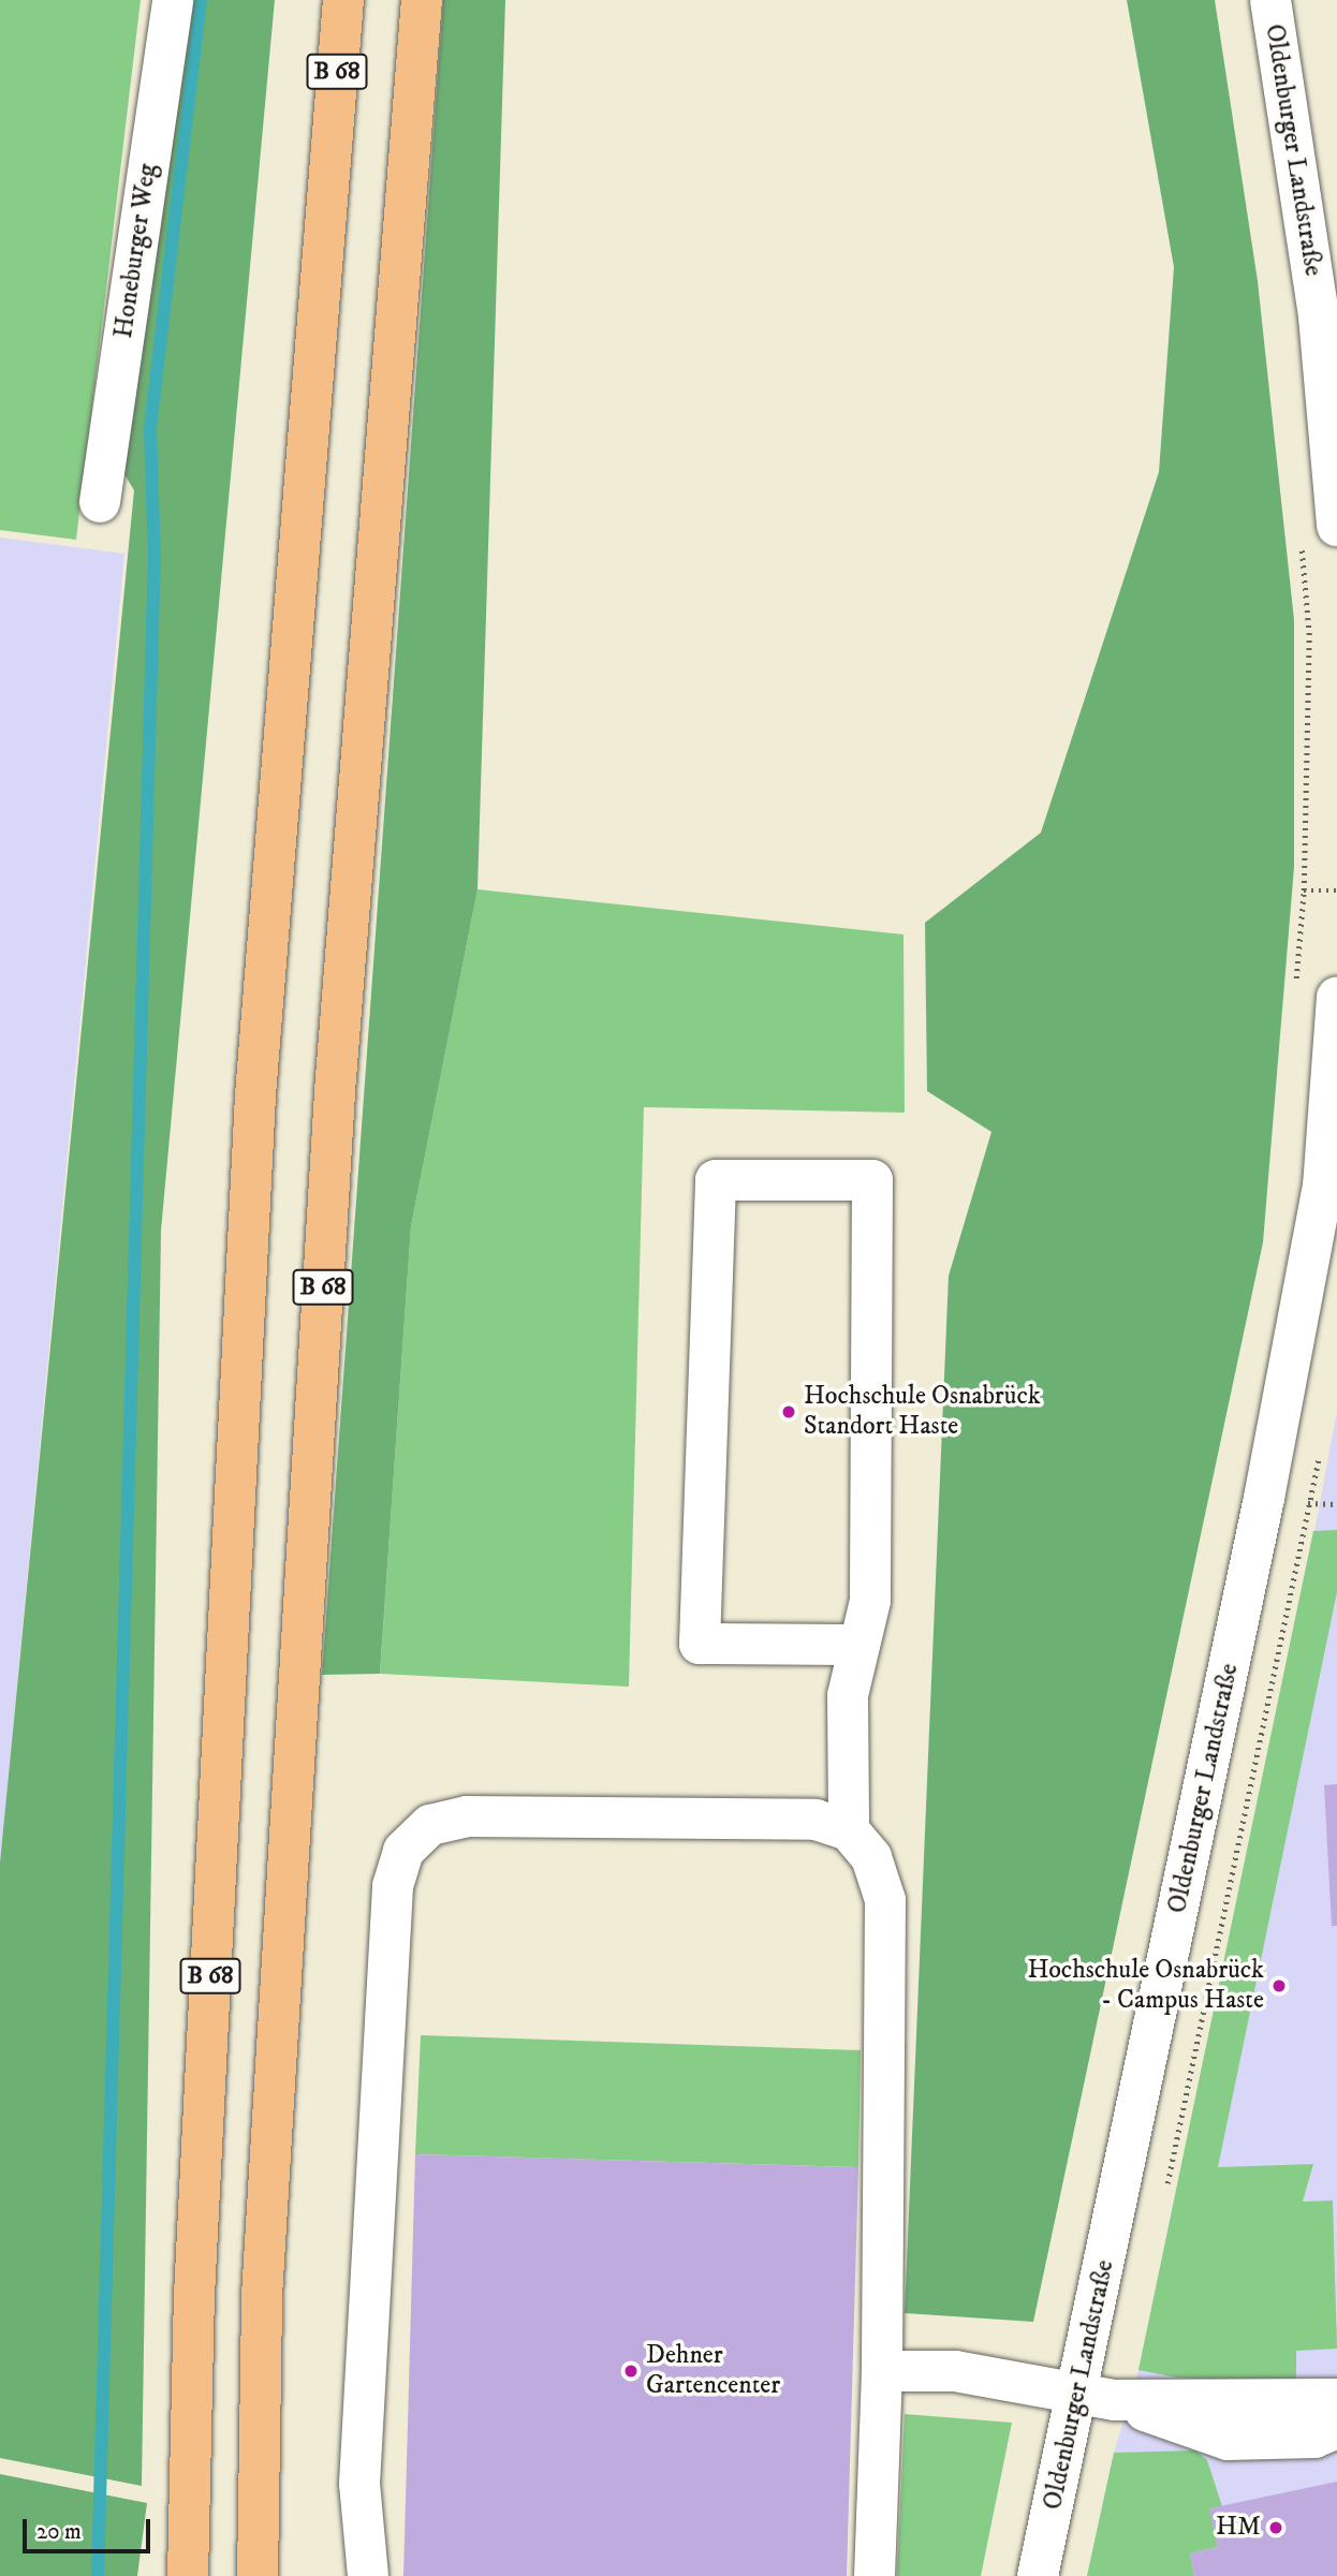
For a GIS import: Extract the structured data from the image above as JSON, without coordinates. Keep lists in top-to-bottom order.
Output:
{
  "streets": {
    "highway": ["B 68"],
    "street": ["Oldenburger Landstraße", "Honeburger Weg"]
  },
  "places": [
    "Hochschule Osnabrück Standort Haste",
    "Hochschule Osnabrück - Campus Haste",
    "Dehner Gartencenter",
    "HM"
  ],
  "scale_bar": "20 m"
}
